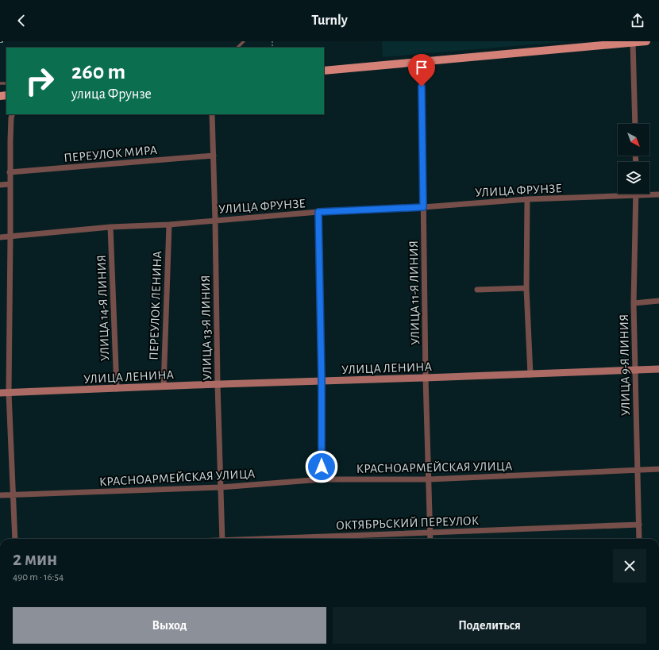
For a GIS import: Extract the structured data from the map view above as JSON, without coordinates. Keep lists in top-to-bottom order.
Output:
{
  "streets": {
    "main road": ["УЛИЦА ЛЕНИНА"],
    "street": [
      "ПЕРЕУЛОК МИРА",
      "УЛИЦА ФРУНЗЕ",
      "УЛИЦА 11-Я ЛИНИЯ",
      "ПЕРЕУЛОК ЛЕНИНА",
      "УЛИЦА 14-Я ЛИНИЯ",
      "УЛИЦА 13-Я ЛИНИЯ",
      "УЛИЦА 9-Я ЛИНИЯ",
      "КРАСНОАРМЕЙСКАЯ УЛИЦА",
      "ОКТЯБРЬСКИЙ ПЕРЕУЛОК"
    ]
  },
  "crossings": [
    ["ПЕРЕУЛОК МИРА", "УЛИЦА 13-Я ЛИНИЯ"],
    ["УЛИЦА ФРУНЗЕ", "УЛИЦА 11-Я ЛИНИЯ"],
    ["УЛИЦА ФРУНЗЕ", "ПЕРЕУЛОК ЛЕНИНА"],
    ["УЛИЦА ФРУНЗЕ", "УЛИЦА 14-Я ЛИНИЯ"],
    ["УЛИЦА ФРУНЗЕ", "УЛИЦА 13-Я ЛИНИЯ"],
    ["УЛИЦА ФРУНЗЕ", "УЛИЦА 9-Я ЛИНИЯ"],
    ["УЛИЦА 11-Я ЛИНИЯ", "УЛИЦА ЛЕНИНА"],
    ["УЛИЦА 11-Я ЛИНИЯ", "КРАСНОАРМЕЙСКАЯ УЛИЦА"],
    ["УЛИЦА 11-Я ЛИНИЯ", "ОКТЯБРЬСКИЙ ПЕРЕУЛОК"],
    ["ПЕРЕУЛОК ЛЕНИНА", "УЛИЦА ЛЕНИНА"],
    ["УЛИЦА 14-Я ЛИНИЯ", "УЛИЦА ЛЕНИНА"],
    ["УЛИЦА 13-Я ЛИНИЯ", "УЛИЦА ЛЕНИНА"],
    ["УЛИЦА 13-Я ЛИНИЯ", "КРАСНОАРМЕЙСКАЯ УЛИЦА"],
    ["УЛИЦА 9-Я ЛИНИЯ", "УЛИЦА ЛЕНИНА"],
    ["УЛИЦА 9-Я ЛИНИЯ", "КРАСНОАРМЕЙСКАЯ УЛИЦА"],
    ["УЛИЦА 9-Я ЛИНИЯ", "ОКТЯБРЬСКИЙ ПЕРЕУЛОК"]
  ],
  "north": "bottom right",
  "page": {
    "header": "Turnly",
    "turn": ["260 m", "улица Фрунзе"],
    "heading": ["2 мин", "490 m · 16:54"],
    "buttons": ["Выход", "Поделиться"]
  }
}
